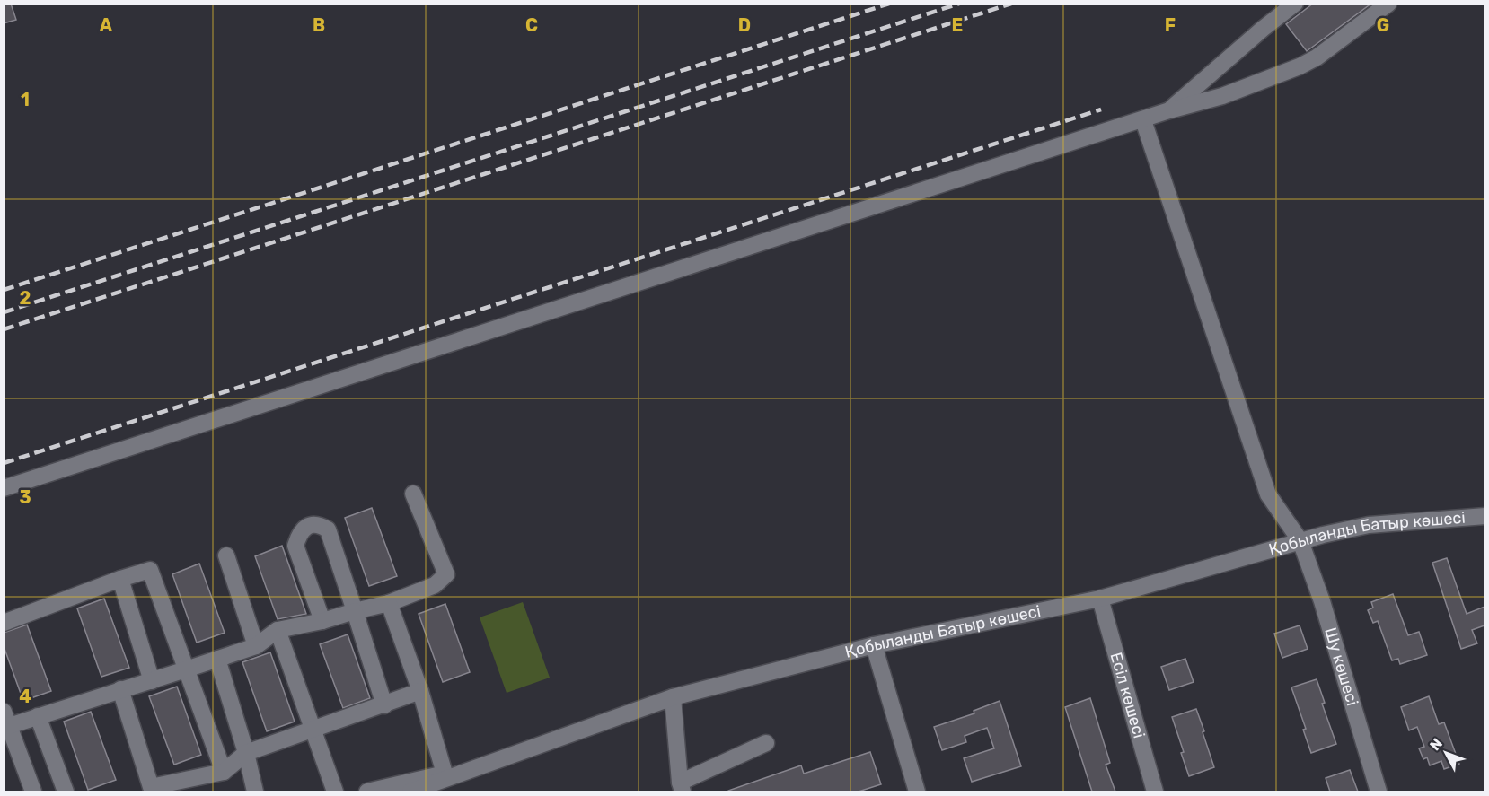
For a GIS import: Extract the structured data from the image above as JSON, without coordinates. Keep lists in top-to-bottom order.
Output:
{
  "streets": {
    "street": ["Қобыланды Батыр көшесі", "Шу көшесі", "Есіл көшесі"]
  },
  "crossings": [
    ["Қобыланды Батыр көшесі", "Шу көшесі"],
    ["Қобыланды Батыр көшесі", "Есіл көшесі"]
  ],
  "north": "top left",
  "grid": {
    "columns": [
      "A",
      "B",
      "C",
      "D",
      "E",
      "F",
      "G"
    ],
    "rows": [
      "1",
      "2",
      "3",
      "4"
    ]
  }
}
